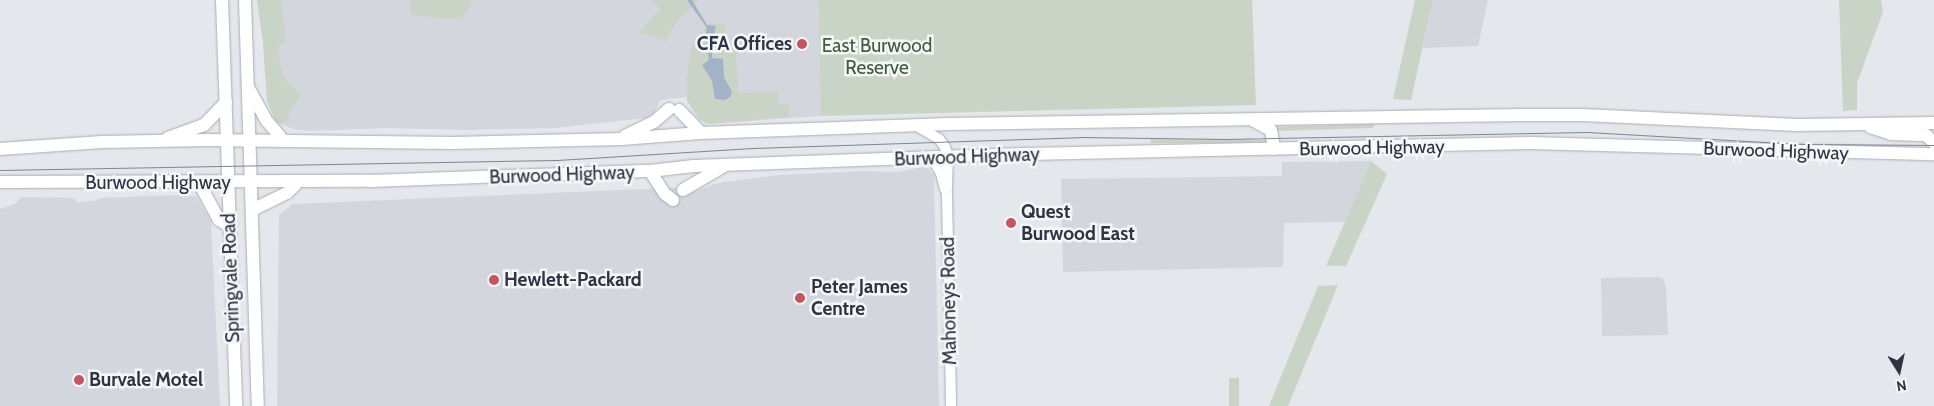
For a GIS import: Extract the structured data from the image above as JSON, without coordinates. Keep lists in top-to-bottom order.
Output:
{
  "streets": {
    "highway": ["Burwood Highway", "Springvale Road"],
    "main road": ["Mahoneys Road"]
  },
  "crossings": [
    ["Burwood Highway", "Springvale Road"],
    ["Burwood Highway", "Mahoneys Road"]
  ],
  "parks": ["East Burwood Reserve"],
  "places": [
    "CFA Offices",
    "Quest Burwood East",
    "Hewlett-Packard",
    "Peter James Centre",
    "Burvale Motel"
  ],
  "north": "bottom"
}
